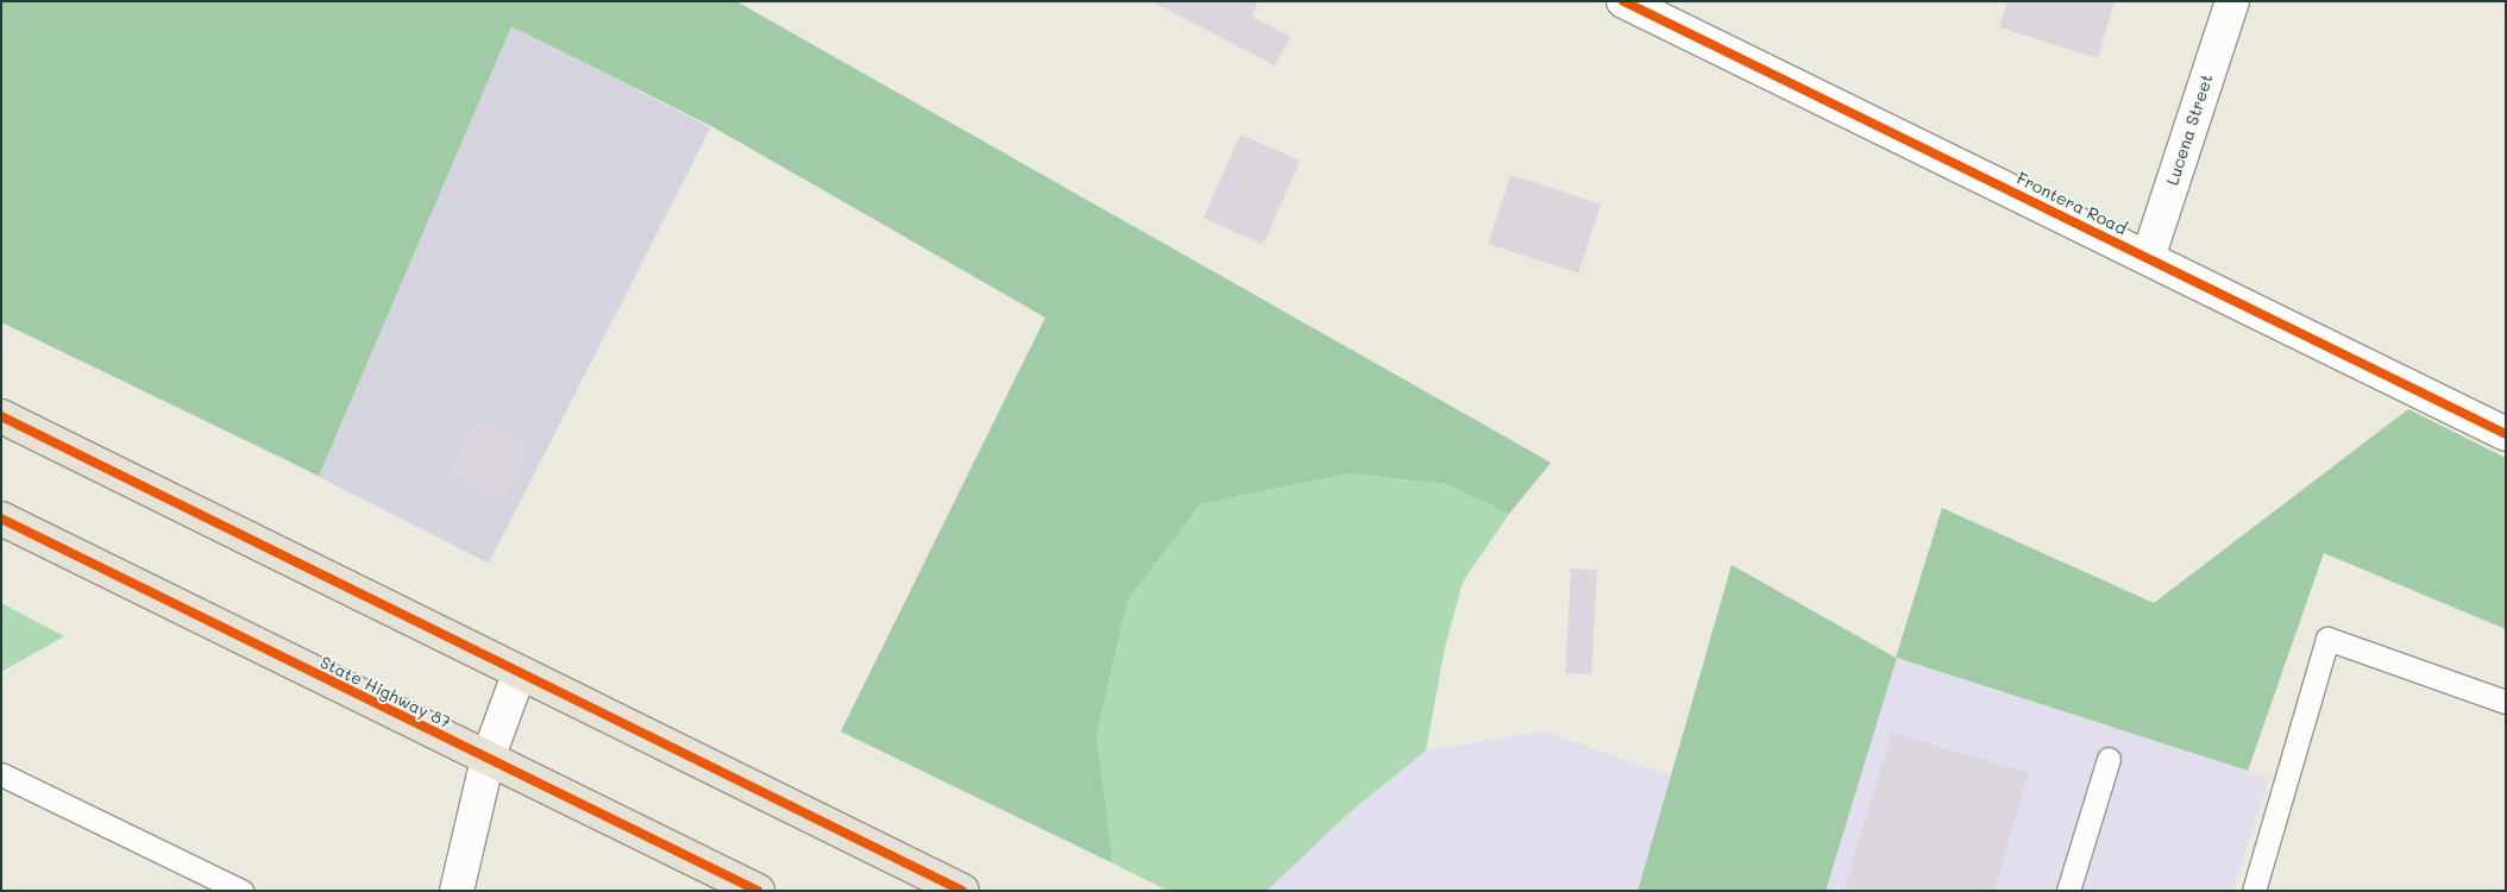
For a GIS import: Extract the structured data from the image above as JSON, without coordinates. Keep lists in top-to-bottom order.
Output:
{
  "streets": {
    "highway": ["State Highway 87"],
    "street": ["Lucena Street", "Frontera Road"]
  },
  "crossings": [
    ["Lucena Street", "Frontera Road"]
  ]
}
